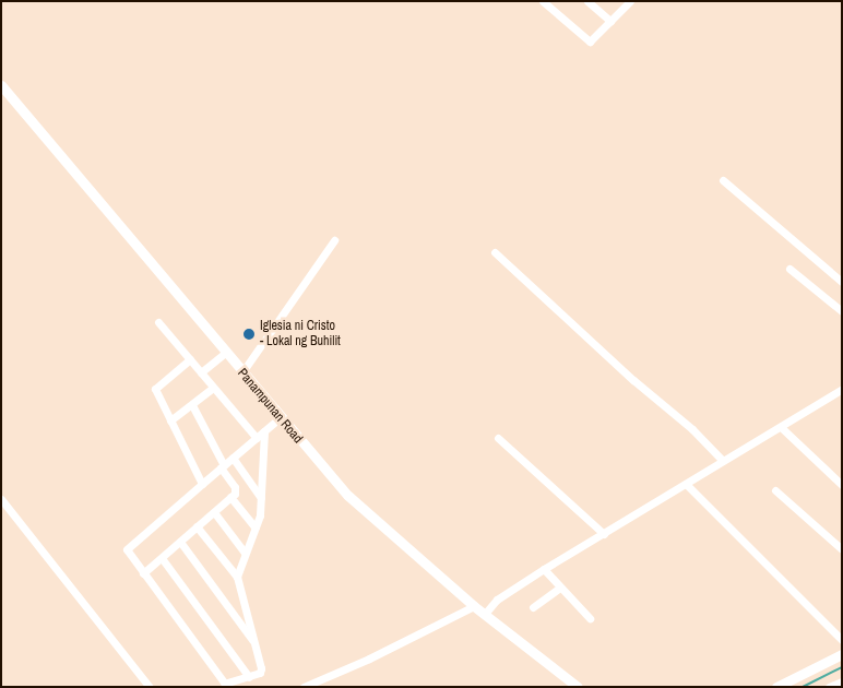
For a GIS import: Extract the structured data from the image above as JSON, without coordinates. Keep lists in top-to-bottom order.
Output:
{
  "streets": {
    "street": ["Panampunan Road"]
  },
  "places": ["Iglesia ni Cristo - Lokal ng Buhilit"]
}
